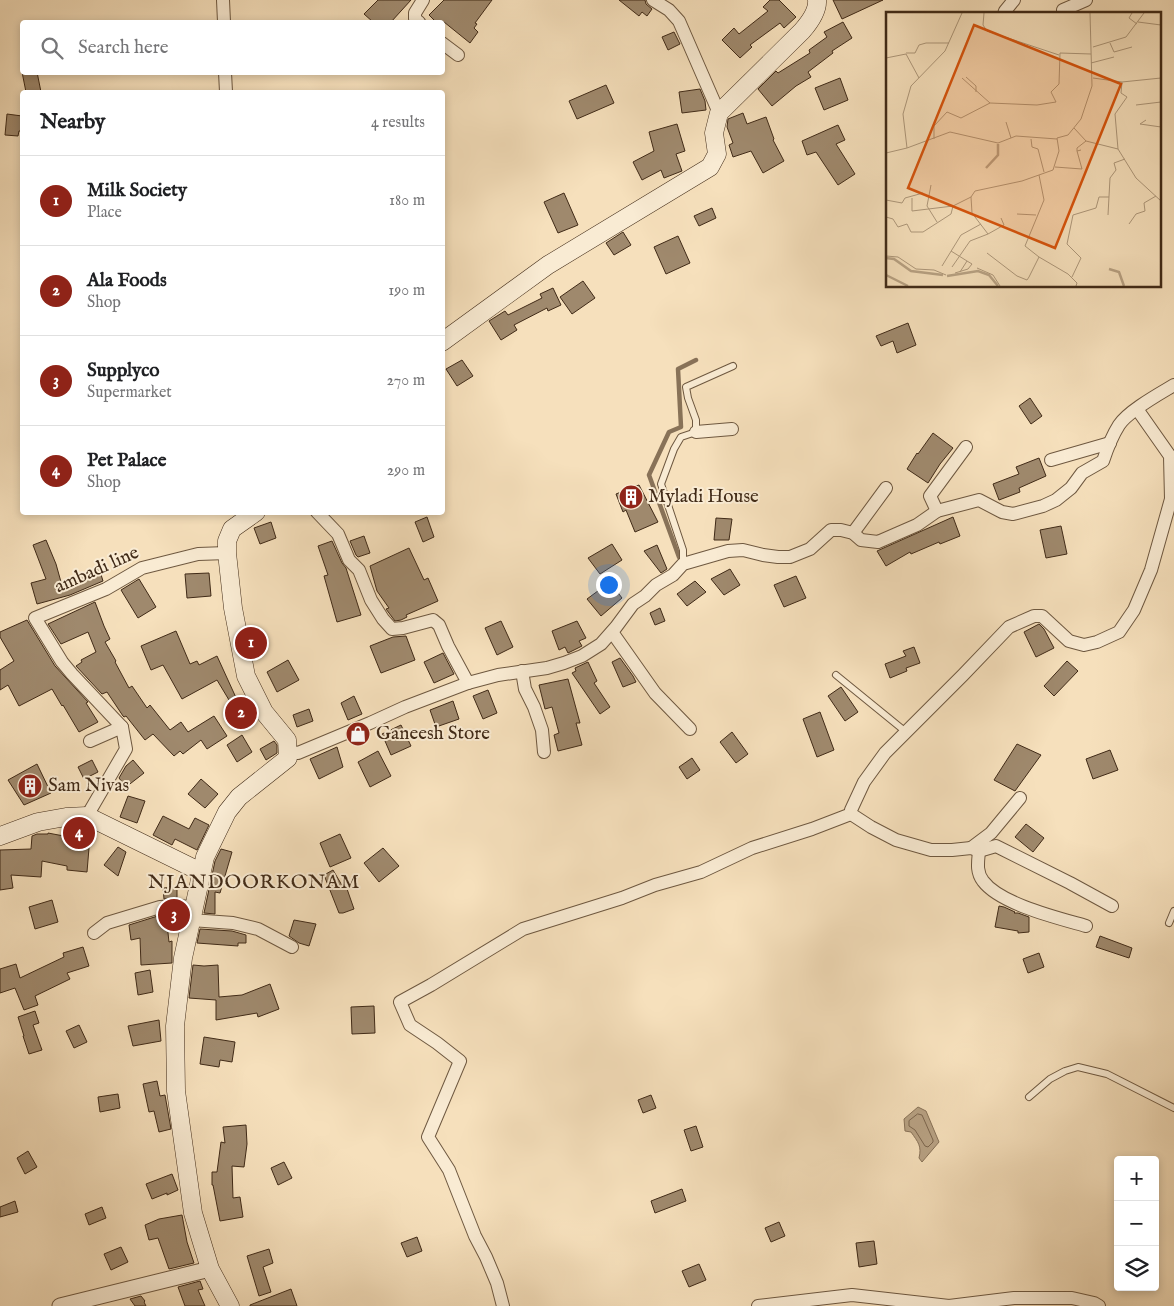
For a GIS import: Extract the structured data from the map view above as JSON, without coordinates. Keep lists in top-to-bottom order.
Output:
{
  "streets": {
    "street": ["ambadi line"]
  },
  "districts": ["NJANDOORKONAM"],
  "places": {
    "building": ["Myladi House", "Sam Nivas"],
    "shop": ["Ganeesh Store"]
  },
  "page": {
    "search": "Search here",
    "heading": ["Nearby", "4 results"],
    "list": [
      {
        "mark": "1",
        "name": "Milk Society",
        "note": "Place",
        "value": "180 m"
      },
      {
        "mark": "2",
        "name": "Ala Foods",
        "note": "Shop",
        "value": "190 m"
      },
      {
        "mark": "3",
        "name": "Supplyco",
        "note": "Supermarket",
        "value": "270 m"
      },
      {
        "mark": "4",
        "name": "Pet Palace",
        "note": "Shop",
        "value": "290 m"
      }
    ],
    "pins": [
      "1",
      "2",
      "4",
      "3"
    ],
    "map_buttons": ["+", "−"]
  }
}
